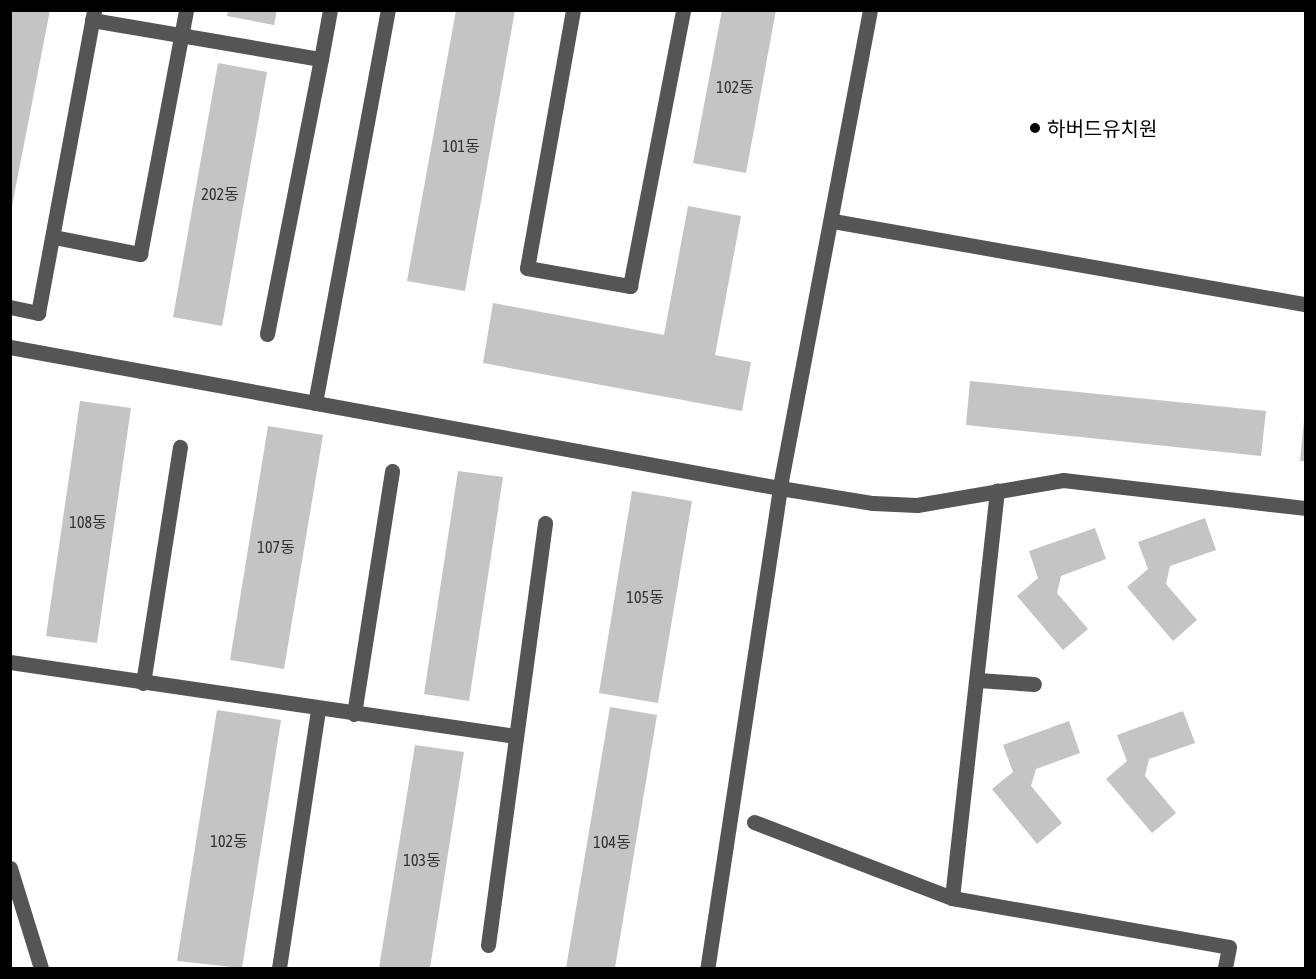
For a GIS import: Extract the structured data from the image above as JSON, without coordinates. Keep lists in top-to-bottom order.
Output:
{
  "places": ["하버드유치원"],
  "house_numbers": [
    "102동",
    "101동",
    "202동",
    "108동",
    "107동",
    "105동",
    "102동",
    "104동",
    "103동"
  ]
}
